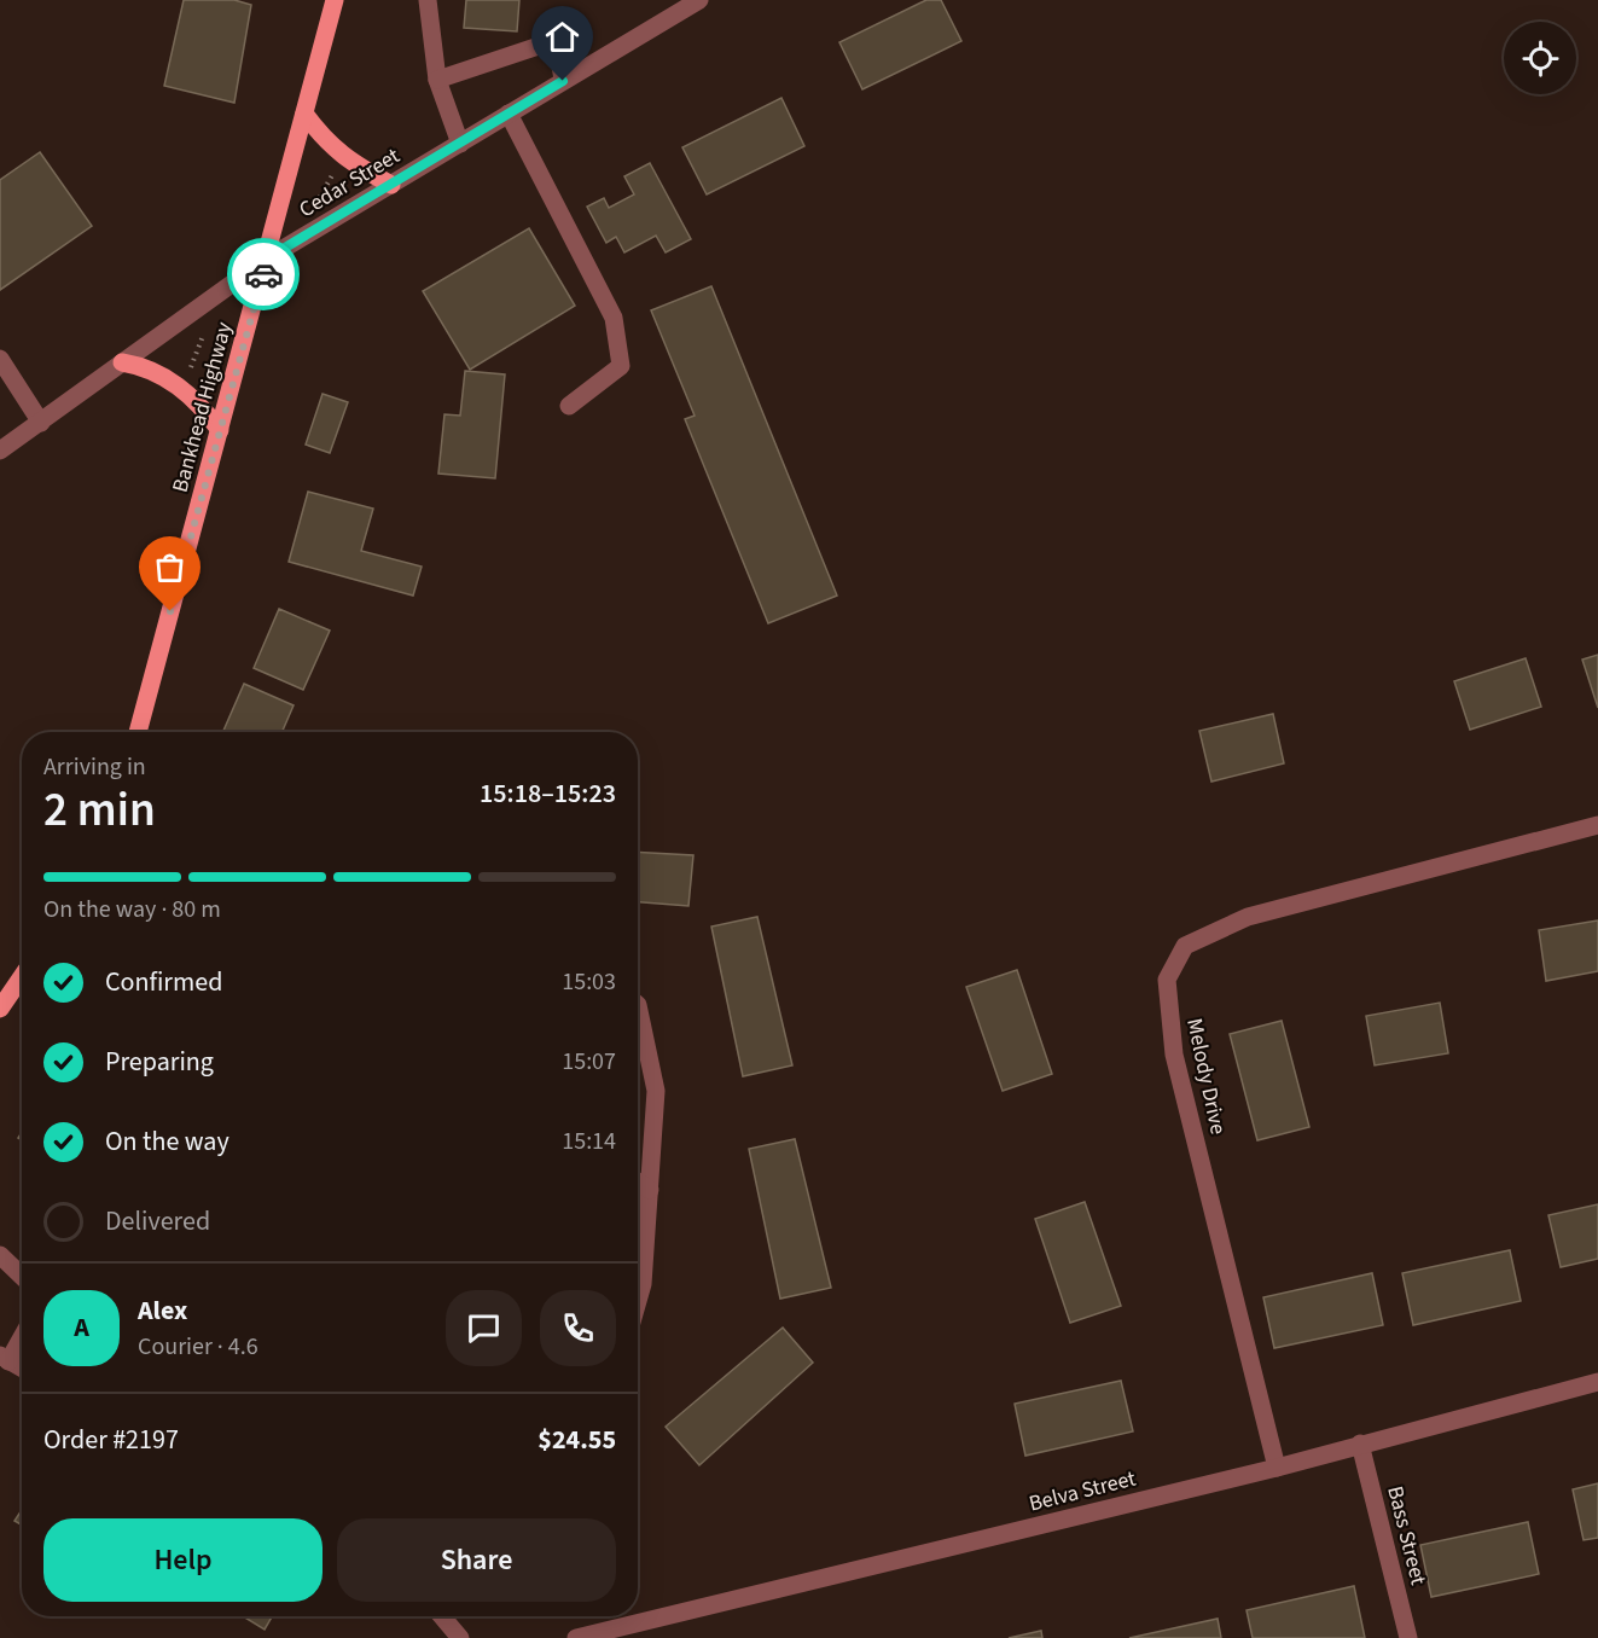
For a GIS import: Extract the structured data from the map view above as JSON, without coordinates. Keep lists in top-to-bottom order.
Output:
{
  "streets": {
    "main road": ["Bankhead Highway"],
    "street": [
      "Cedar Street",
      "Melody Drive",
      "Belva Street",
      "Bass Street"
    ]
  },
  "crossings": [
    ["Cedar Street", "Bankhead Highway"],
    ["Melody Drive", "Belva Street"],
    ["Belva Street", "Bass Street"]
  ],
  "page": {
    "heading": ["2 min", "Arriving in", "15:18–15:23"],
    "panel": [
      "Alex",
      "Courier · 4.6",
      "Order #2197",
      "$24.55"
    ],
    "bar": "On the way · 80 m",
    "list": [
      ["Confirmed", "15:03"],
      ["Preparing", "15:07"],
      ["On the way", "15:14"],
      "Delivered"
    ],
    "round": "A",
    "buttons": ["Help", "Share"]
  }
}
